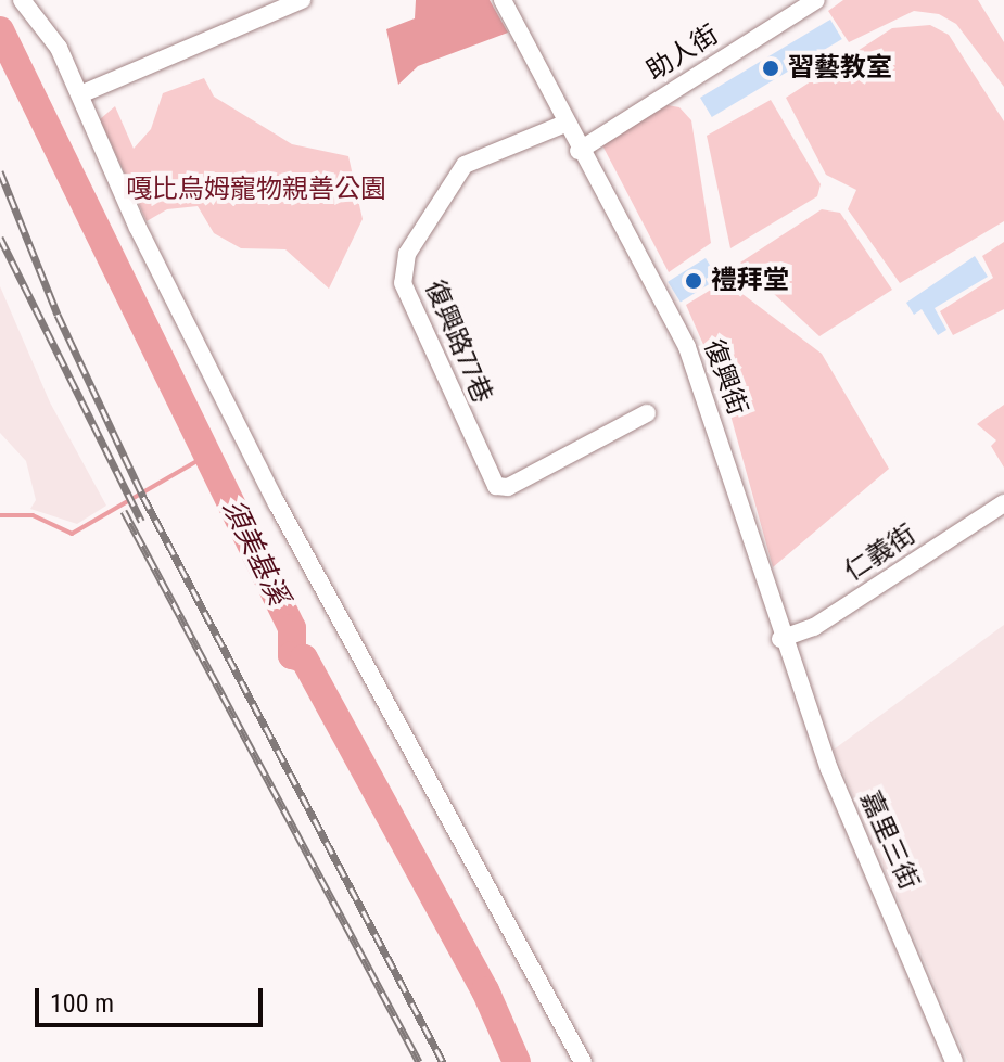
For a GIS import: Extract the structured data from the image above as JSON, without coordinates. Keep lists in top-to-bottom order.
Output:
{
  "streets": {
    "street": [
      "助人街",
      "復興路77巷",
      "復興街",
      "仁義街",
      "嘉里三街"
    ]
  },
  "crossings": [
    ["助人街", "復興街"],
    ["復興路77巷", "復興街"],
    ["復興街", "仁義街"],
    ["復興街", "嘉里三街"],
    ["仁義街", "嘉里三街"]
  ],
  "water": ["須美基溪"],
  "parks": ["嘎比烏姆寵物親善公園"],
  "places": ["習藝教室", "禮拜堂"],
  "scale_bar": "100 m"
}
